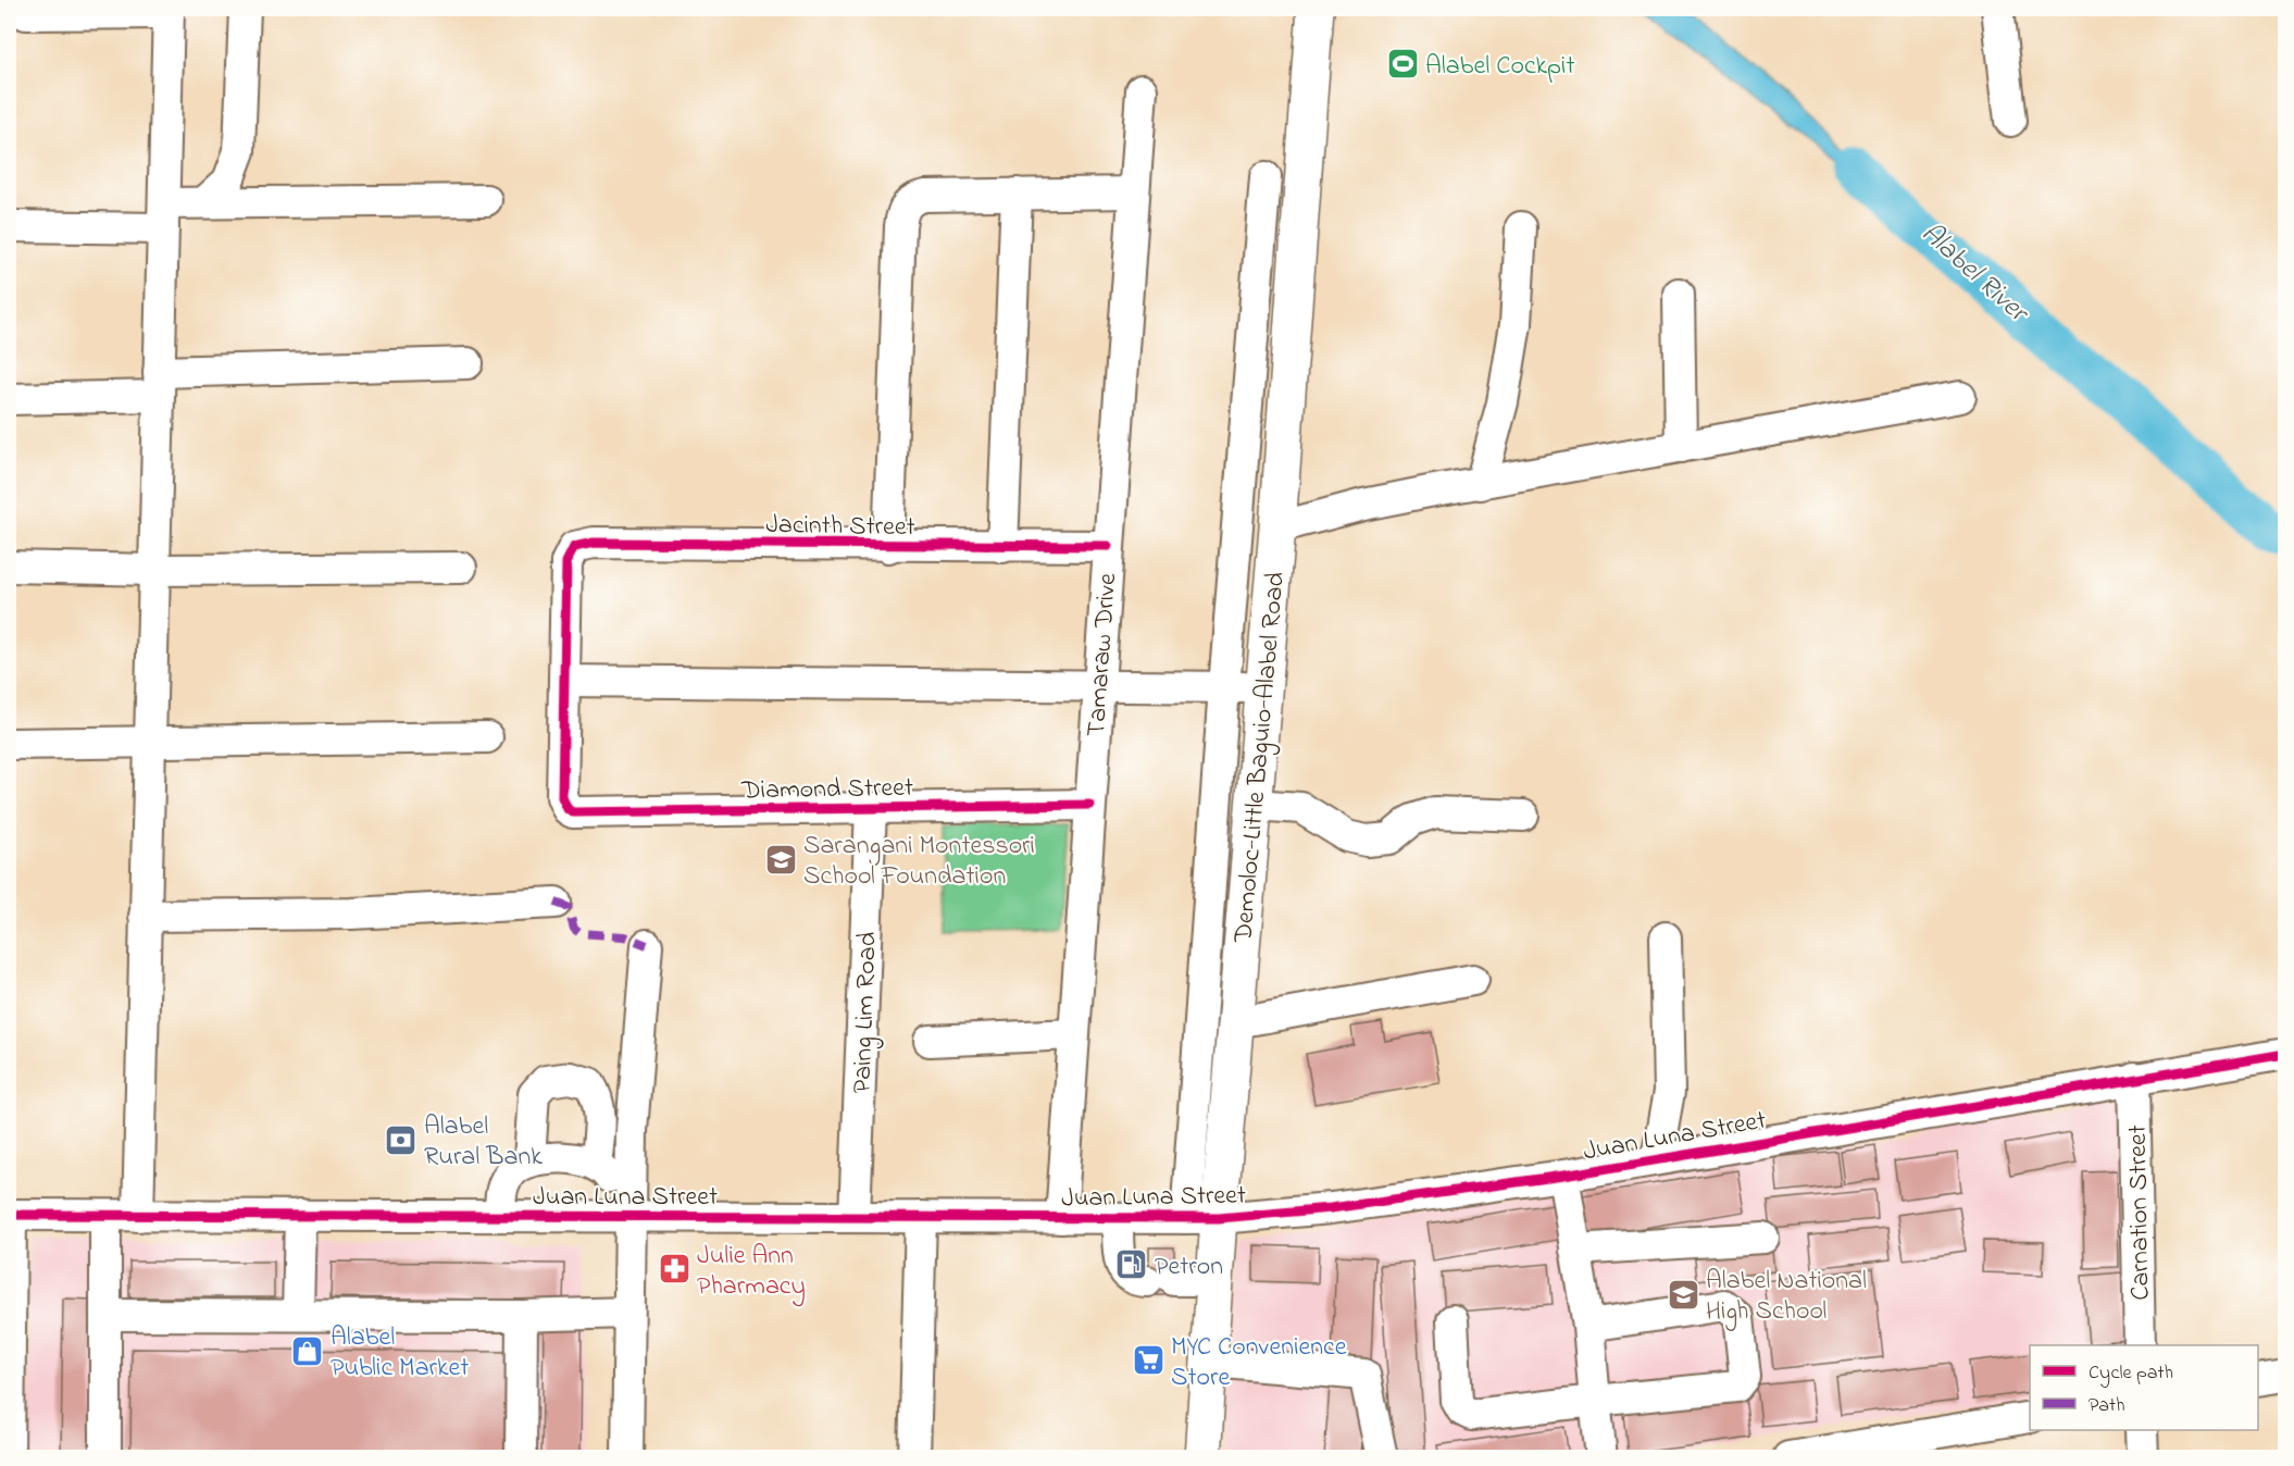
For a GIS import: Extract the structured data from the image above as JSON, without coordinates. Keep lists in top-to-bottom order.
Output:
{
  "streets": {
    "main road": ["Demoloc-Little Baguio-Alabel Road"],
    "street": [
      "Jacinth Street",
      "Tamaraw Drive",
      "Diamond Street",
      "Paing Lim Road",
      "Juan Luna Street",
      "Carnation Street"
    ]
  },
  "crossings": [
    ["Jacinth Street", "Tamaraw Drive"],
    ["Jacinth Street", "Diamond Street"],
    ["Tamaraw Drive", "Diamond Street"],
    ["Tamaraw Drive", "Juan Luna Street"],
    ["Demoloc-Little Baguio-Alabel Road", "Juan Luna Street"],
    ["Diamond Street", "Paing Lim Road"],
    ["Paing Lim Road", "Juan Luna Street"],
    ["Juan Luna Street", "Carnation Street"]
  ],
  "water": ["Alabel River"],
  "places": {
    "sports": ["Alabel Cockpit"],
    "school or university": ["Sarangani Montessori School Foundation", "Alabel National High School"],
    "bank": ["Alabel Rural Bank"],
    "fuel station": ["Petron"],
    "pharmacy": ["Julie Ann Pharmacy"],
    "shop": ["Alabel Public Market"],
    "supermarket": ["MYC Convenience Store"]
  },
  "legend": ["Cycle path", "Path"]
}
